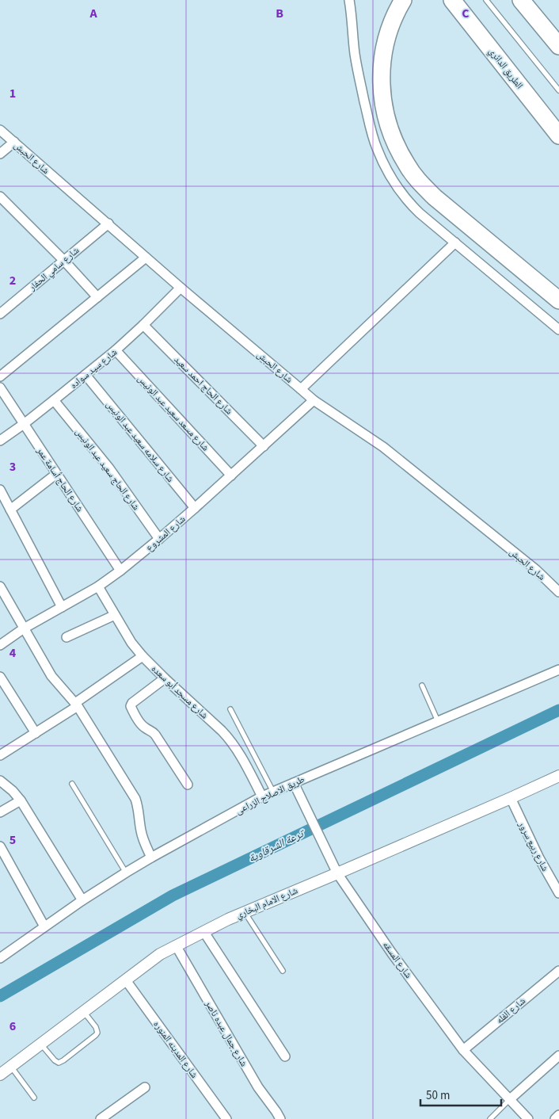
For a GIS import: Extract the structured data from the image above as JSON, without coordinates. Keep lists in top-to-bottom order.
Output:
{
  "streets": {
    "highway": ["الطريق الدائري"],
    "street": [
      "شارع الحبش",
      "شارع سامي الحفار",
      "شارع سيد سواده",
      "شارع الحاج احمد سعيد",
      "شارع مسعد سعيد عبد الونيس",
      "شارع سلامه سعيد عبد الونيس",
      "شارع الحاج سعيد عبد الونيس",
      "شارع الحاج أسامة عمر",
      "شارع المشروع",
      "شارع مسجد أبو سعده",
      "طريق الاصلاح الزراعى",
      "شارع ربيع سرور",
      "شارع الامام البخاري",
      "شارع المسقه",
      "شارع الفله",
      "شارع جمال عبده ناصر",
      "شارع المدينه المنوره"
    ]
  },
  "crossings": [
    ["شارع الحبش", "شارع سامي الحفار"],
    ["شارع الحبش", "شارع سيد سواده"],
    ["شارع الحبش", "شارع المشروع"],
    ["شارع سيد سواده", "شارع الحاج احمد سعيد"],
    ["شارع سيد سواده", "شارع مسعد سعيد عبد الونيس"],
    ["شارع سيد سواده", "شارع سلامه سعيد عبد الونيس"],
    ["شارع سيد سواده", "شارع الحاج سعيد عبد الونيس"],
    ["شارع سيد سواده", "شارع الحاج أسامة عمر"],
    ["شارع الحاج احمد سعيد", "شارع المشروع"],
    ["شارع مسعد سعيد عبد الونيس", "شارع المشروع"],
    ["شارع سلامه سعيد عبد الونيس", "شارع المشروع"],
    ["شارع الحاج سعيد عبد الونيس", "شارع المشروع"],
    ["شارع الحاج أسامة عمر", "شارع المشروع"],
    ["شارع المشروع", "شارع مسجد أبو سعده"],
    ["شارع مسجد أبو سعده", "طريق الاصلاح الزراعى"],
    ["طريق الاصلاح الزراعى", "شارع المسقه"],
    ["شارع ربيع سرور", "شارع الامام البخاري"],
    ["شارع الامام البخاري", "شارع المسقه"],
    ["شارع الامام البخاري", "شارع جمال عبده ناصر"],
    ["شارع الامام البخاري", "شارع المدينه المنوره"],
    ["شارع المسقه", "شارع الفله"]
  ],
  "water": ["ترعة الشرقاوية"],
  "scale_bar": "50 m",
  "grid": {
    "columns": ["A", "B", "C"],
    "rows": [
      "1",
      "2",
      "3",
      "4",
      "5",
      "6"
    ]
  }
}
